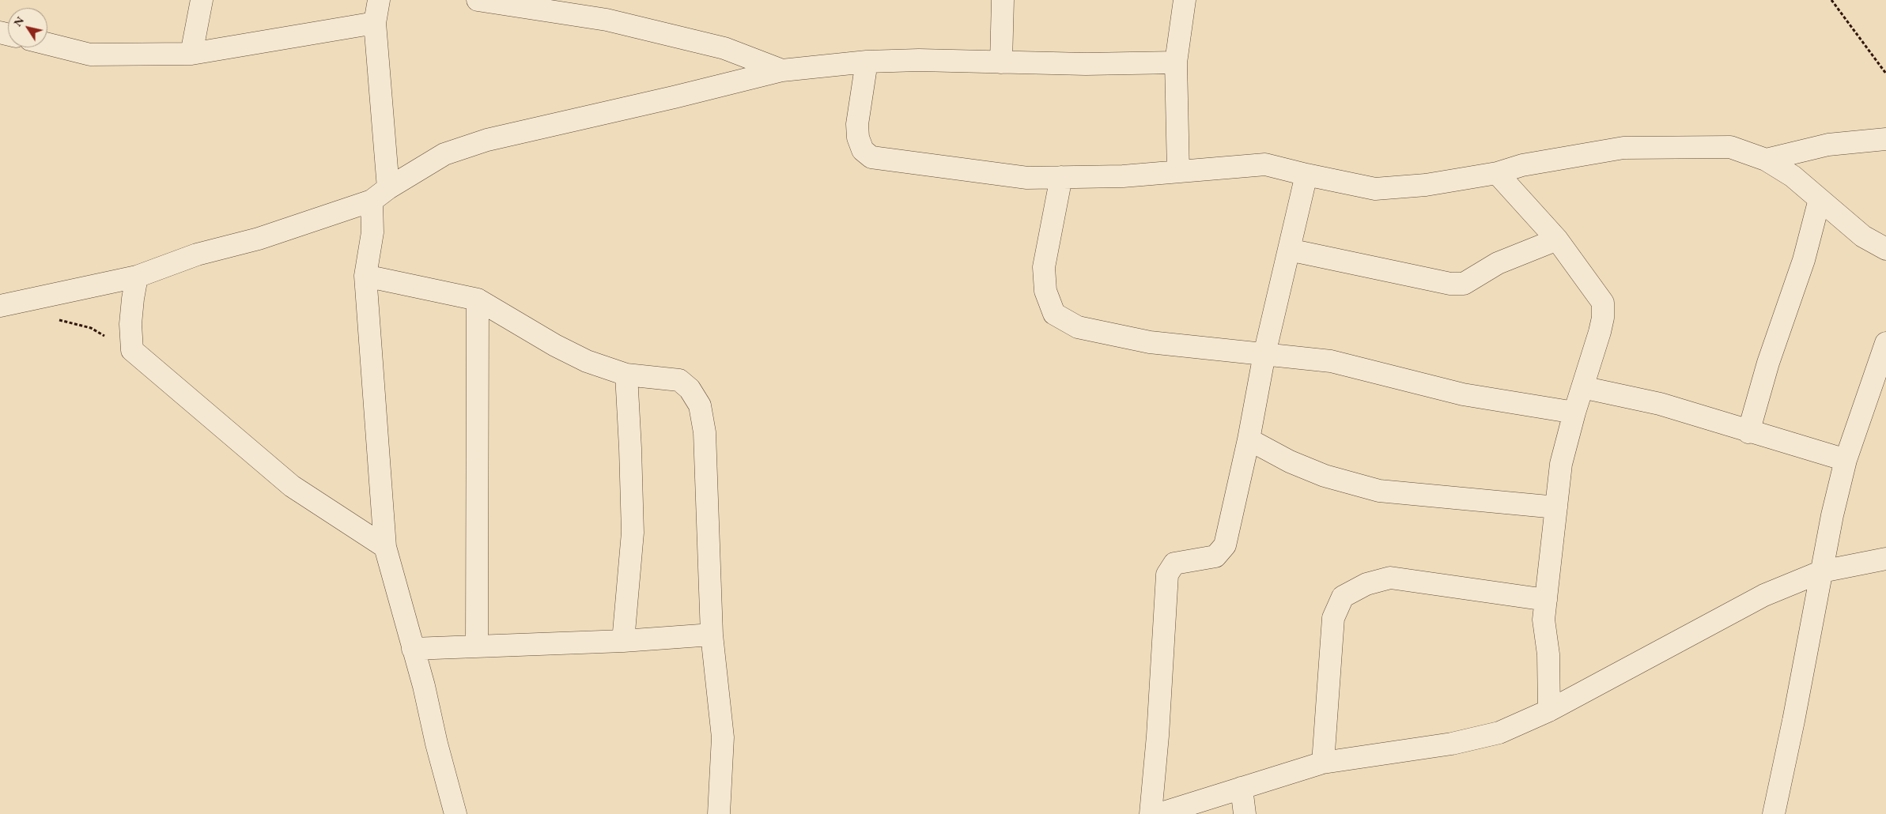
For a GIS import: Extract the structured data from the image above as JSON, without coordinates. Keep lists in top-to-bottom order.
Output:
{
  "north": "top left"
}
